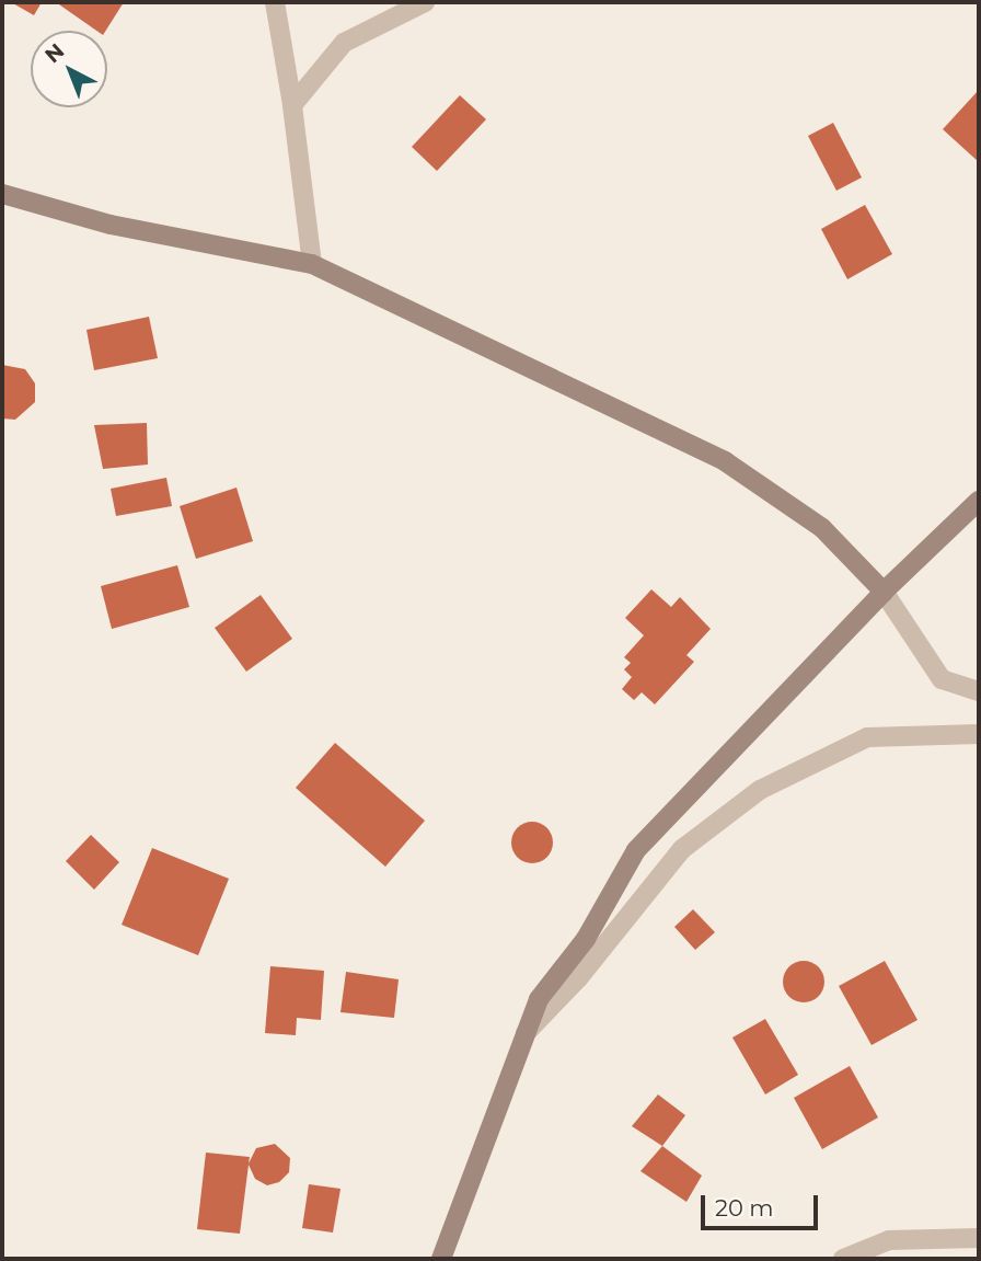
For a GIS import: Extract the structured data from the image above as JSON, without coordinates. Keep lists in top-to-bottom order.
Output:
{
  "scale_bar": "20 m",
  "north": "top left"
}
